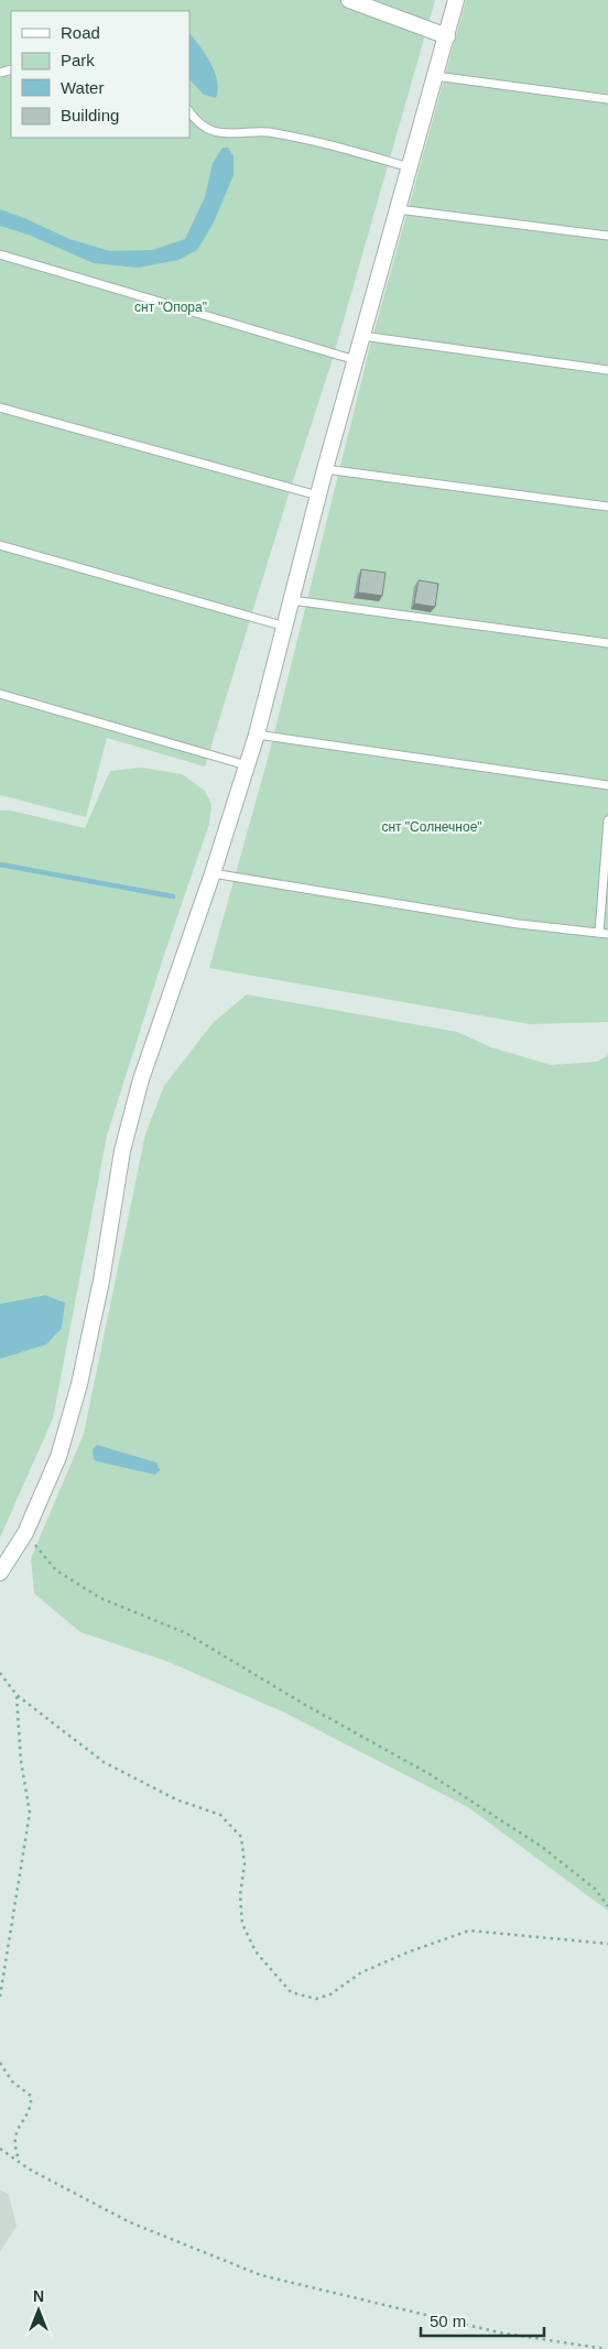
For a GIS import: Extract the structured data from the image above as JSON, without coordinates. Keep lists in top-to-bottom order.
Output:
{
  "parks": ["снт \"Опора\"", "снт \"Солнечное\""],
  "legend": [
    "Road",
    "Park",
    "Water",
    "Building"
  ],
  "scale_bar": "50 m",
  "north": "top"
}
